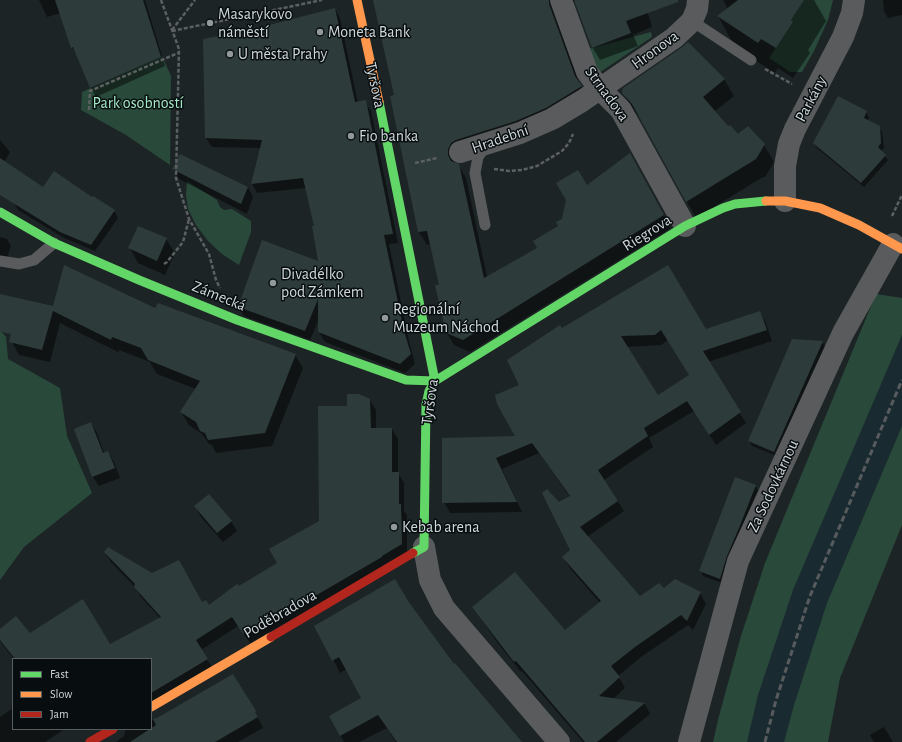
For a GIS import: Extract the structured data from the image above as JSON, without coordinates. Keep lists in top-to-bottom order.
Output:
{
  "streets": {
    "street": [
      "Hronova",
      "Tyršova",
      "Strnadova",
      "Parkány",
      "Hradební",
      "Riegrova",
      "Zámecká",
      "Za Sodovkárnou",
      "Poděbradova"
    ]
  },
  "crossings": [
    ["Hronova", "Strnadova"],
    ["Hronova", "Hradební"],
    ["Tyršova", "Hradební"],
    ["Tyršova", "Riegrova"],
    ["Tyršova", "Zámecká"],
    ["Tyršova", "Poděbradova"],
    ["Strnadova", "Hradební"],
    ["Strnadova", "Riegrova"],
    ["Parkány", "Riegrova"],
    ["Riegrova", "Zámecká"],
    ["Riegrova", "Za Sodovkárnou"]
  ],
  "parks": ["Park osobností"],
  "places": [
    "Masarykovo náměstí",
    "Moneta Bank",
    "U města Prahy",
    "Fio banka",
    "Divadélko pod Zámkem",
    "Regionální Muzeum Náchod",
    "Kebab arena"
  ],
  "legend": ["Fast", "Slow", "Jam"]
}
